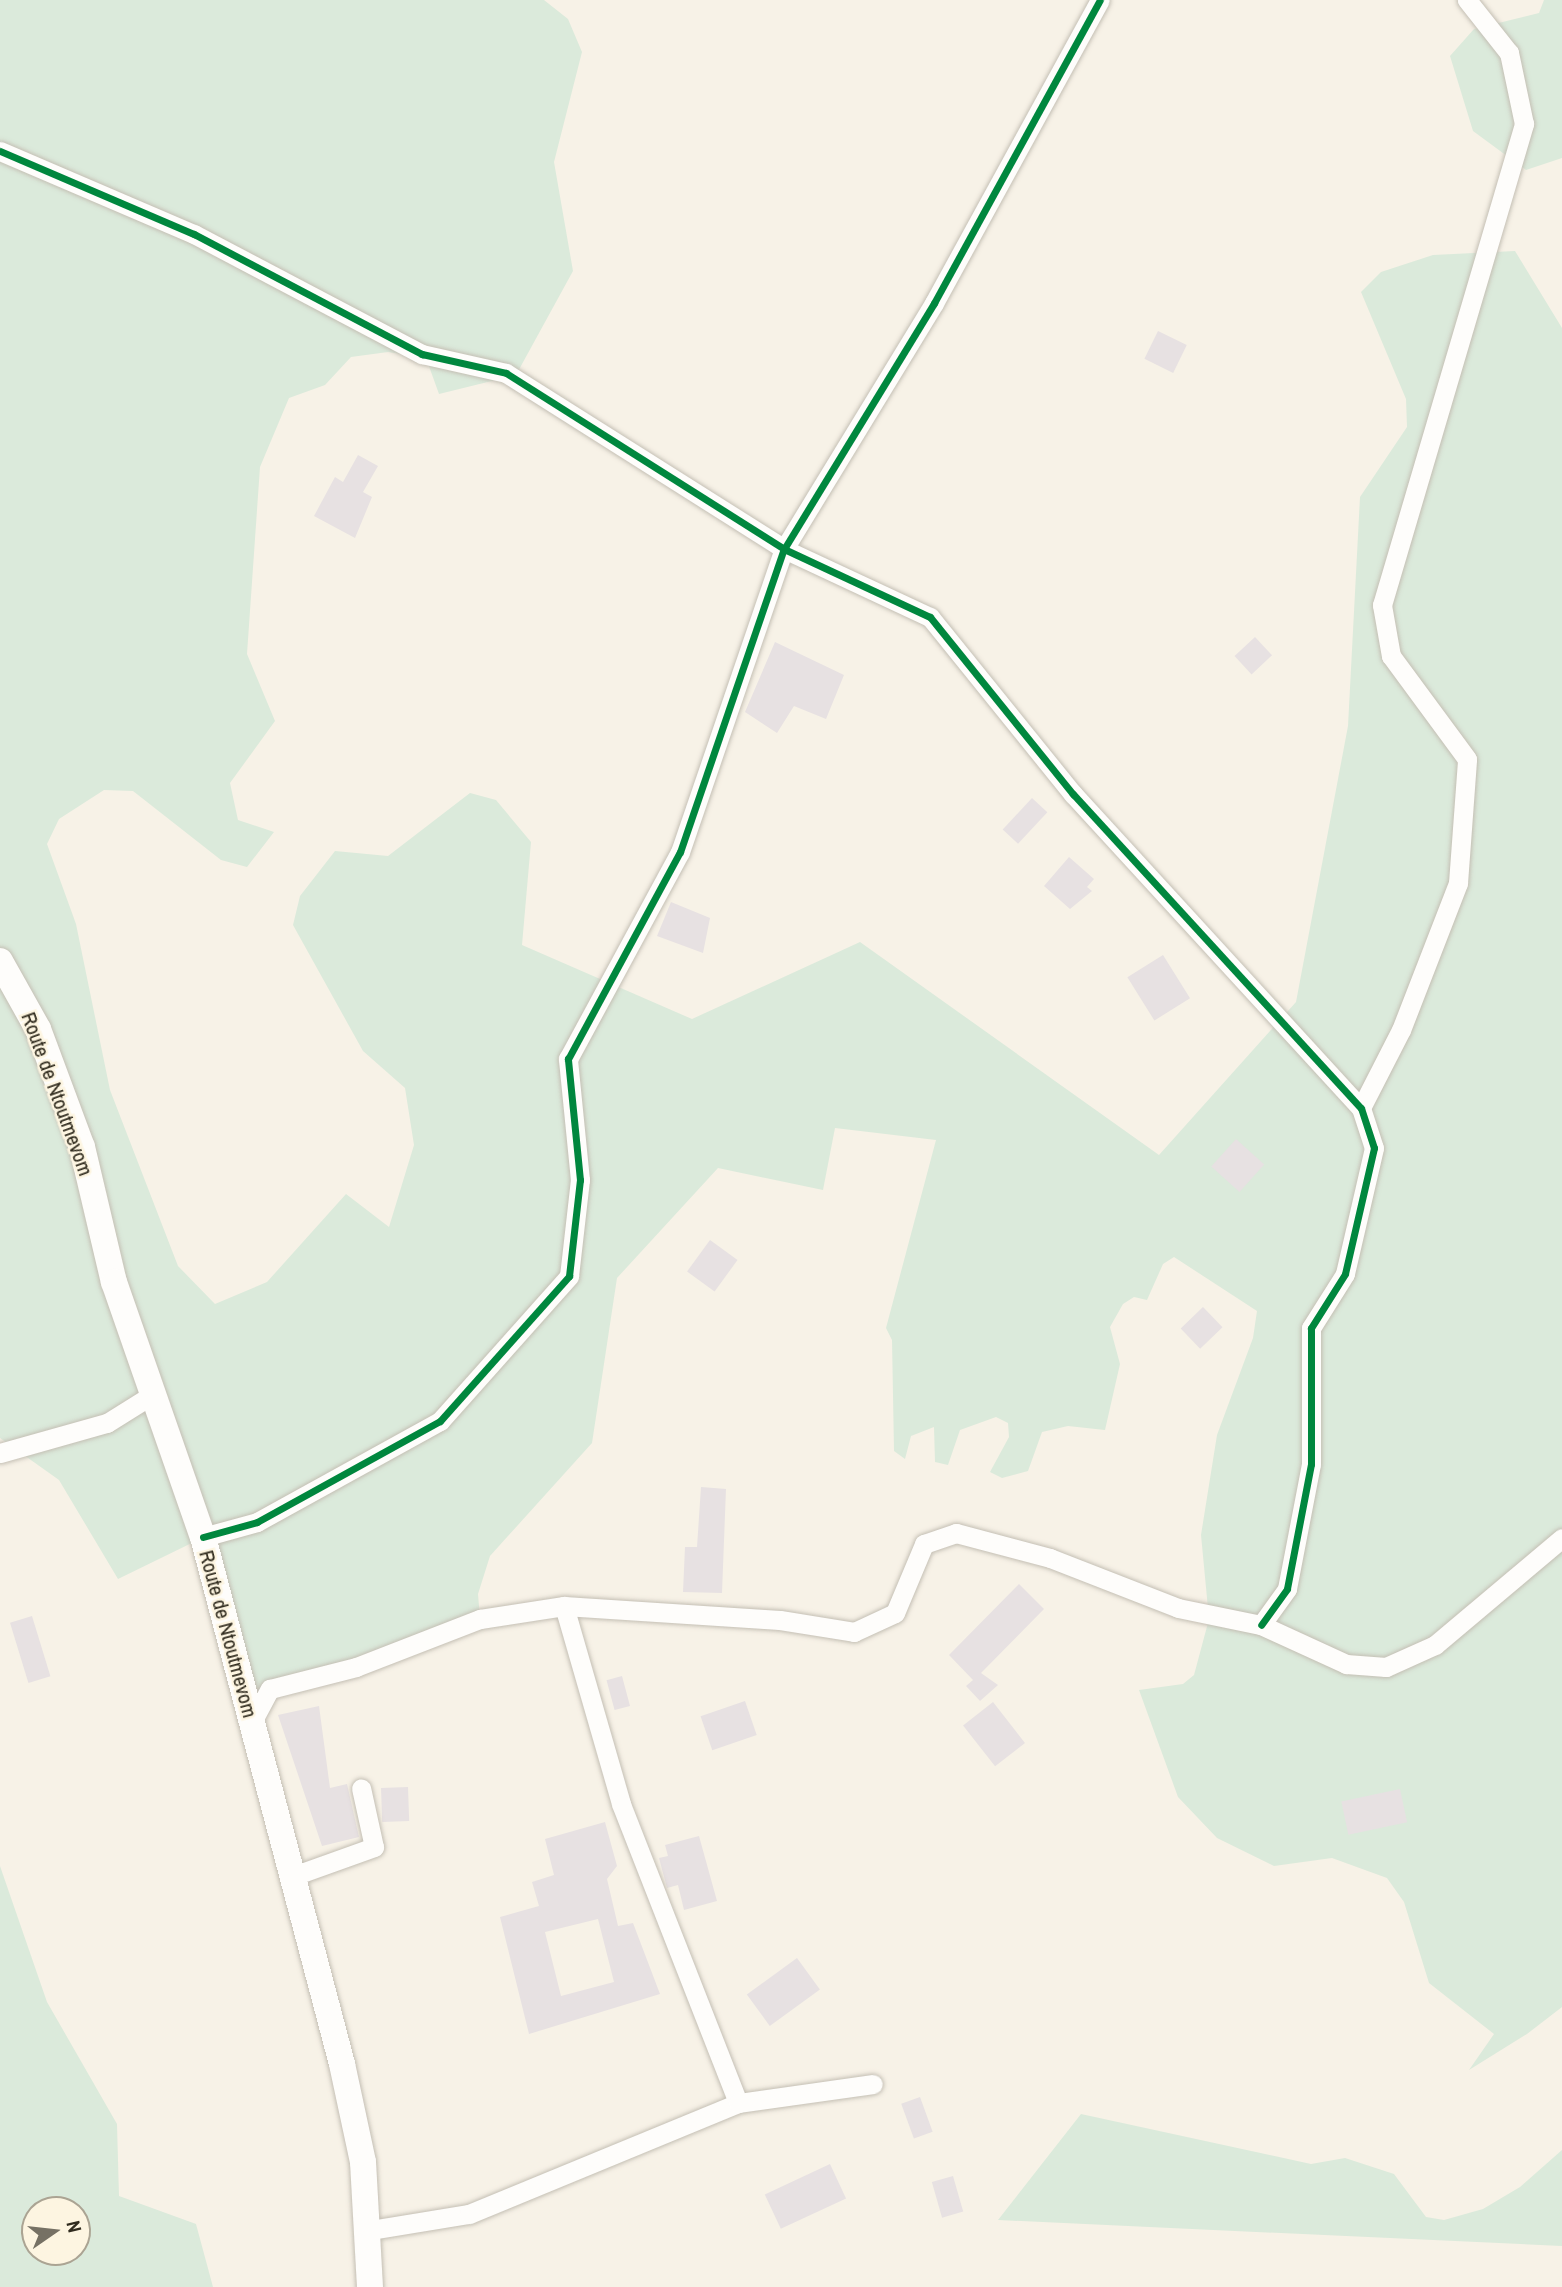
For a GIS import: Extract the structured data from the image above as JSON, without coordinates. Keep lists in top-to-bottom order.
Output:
{
  "streets": {
    "street": ["Route de Ntoutmevom"]
  },
  "north": "right"
}
